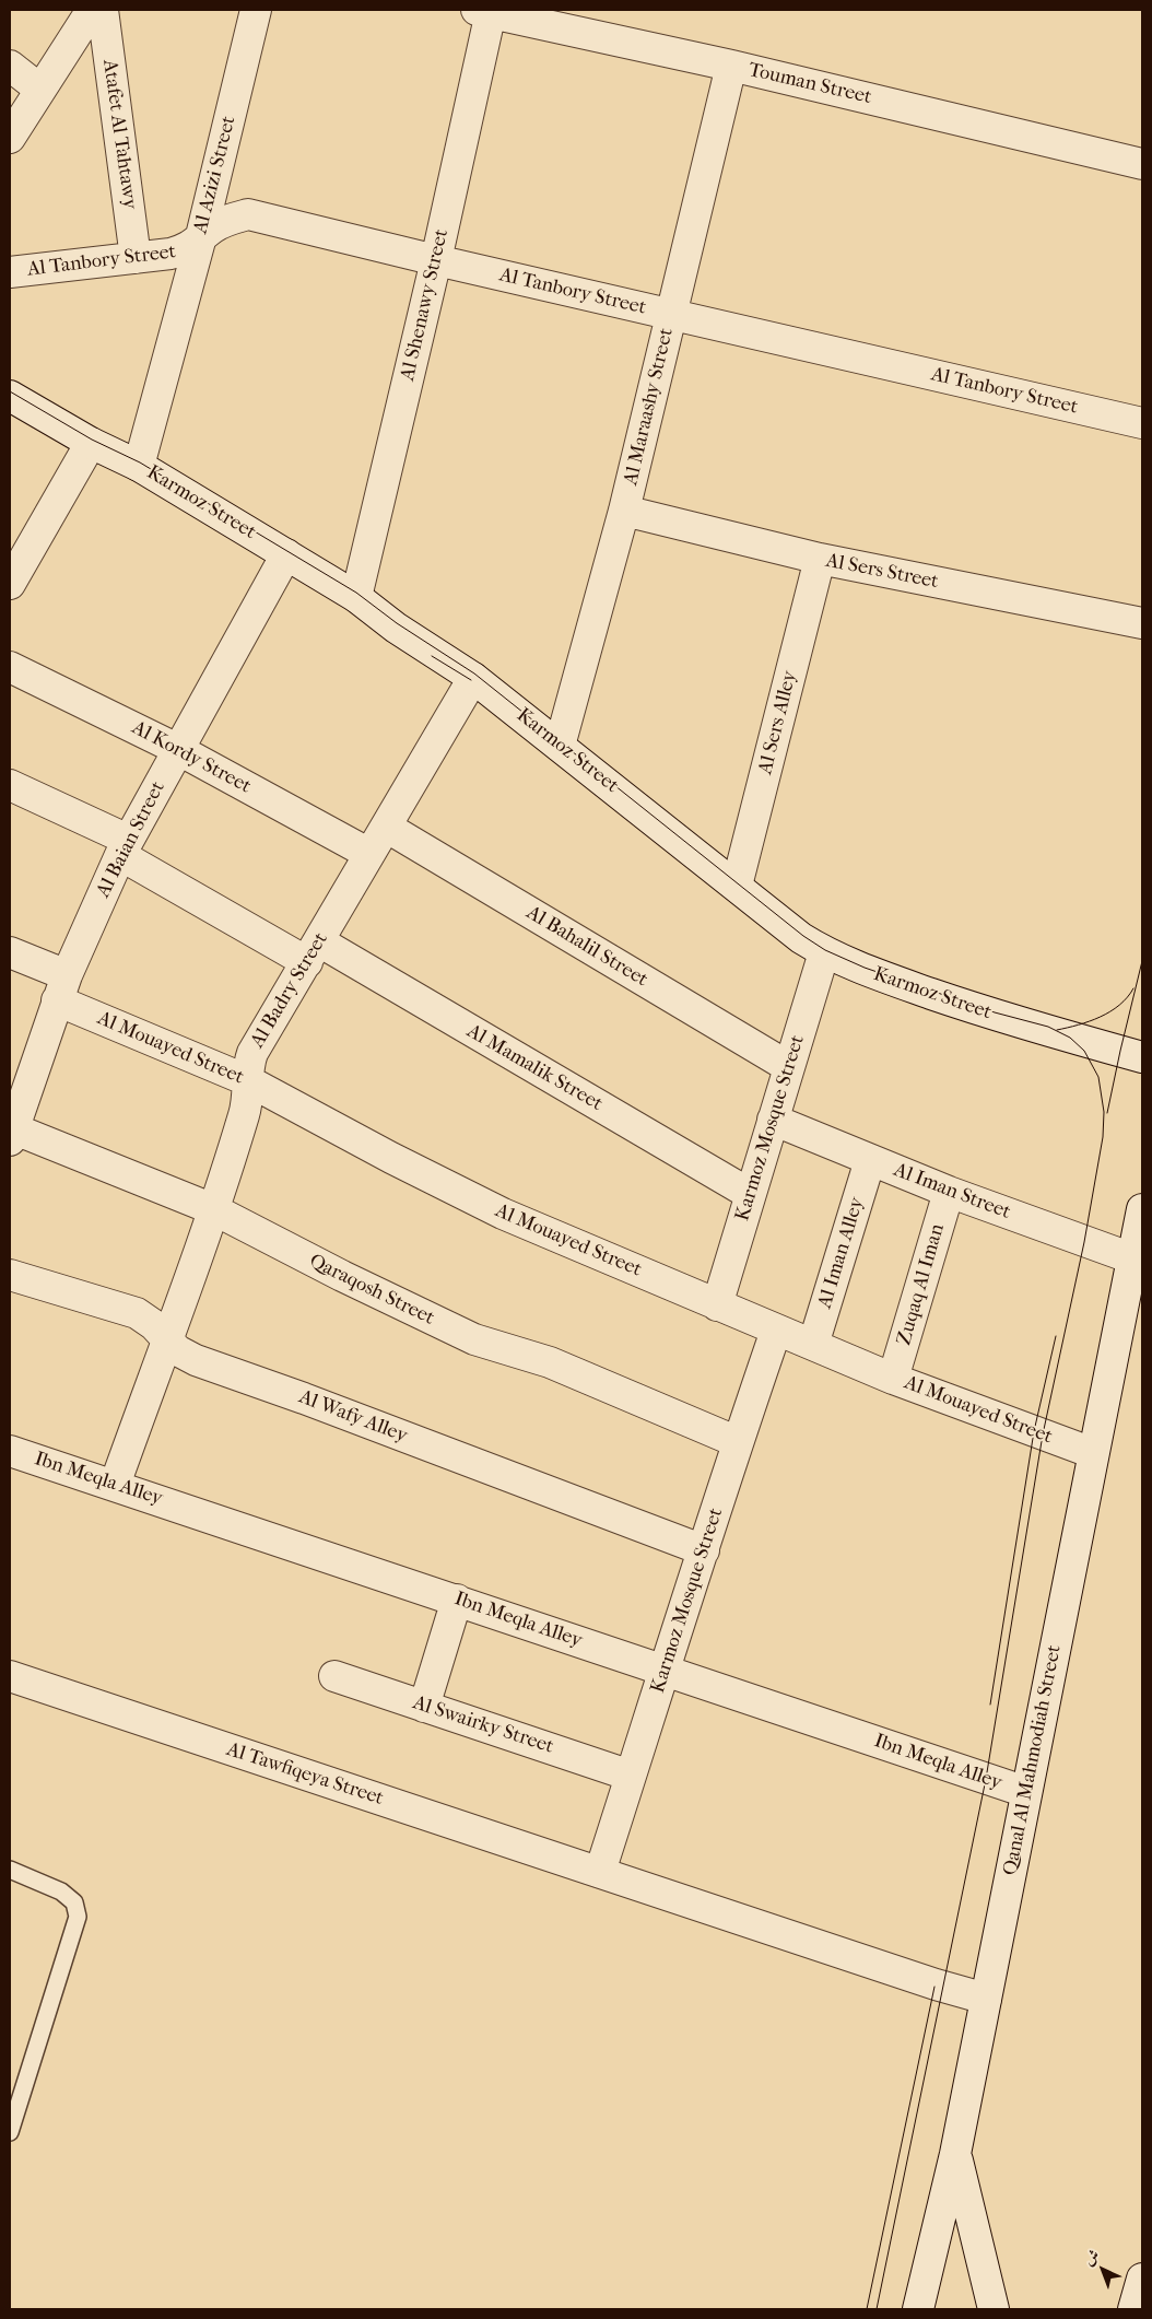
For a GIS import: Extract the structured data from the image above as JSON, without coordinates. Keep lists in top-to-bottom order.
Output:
{
  "streets": {
    "street": [
      "Touman Street",
      "Atafet Al Tahtawy",
      "Al Azizi Street",
      "Al Tanbory Street",
      "Al Shenawy Street",
      "Al Maraashy Street",
      "Karmoz Street",
      "Al Sers Street",
      "Al Sers Alley",
      "Al Kordy Street",
      "Al Baian Street",
      "Al Bahalil Street",
      "Al Badry Street",
      "Al Mouayed Street",
      "Al Mamalik Street",
      "Karmoz Mosque Street",
      "Al Iman Street",
      "Al Iman Alley",
      "Zuqaq Al Iman",
      "Qaraqosh Street",
      "Al Wafy Alley",
      "Ibn Meqla Alley",
      "Al Swairky Street",
      "Qanal Al Mahmodiah Street",
      "Al Tawfiqeya Street"
    ]
  },
  "crossings": [
    ["Touman Street", "Al Shenawy Street"],
    ["Touman Street", "Al Maraashy Street"],
    ["Atafet Al Tahtawy", "Al Tanbory Street"],
    ["Al Azizi Street", "Al Tanbory Street"],
    ["Al Azizi Street", "Karmoz Street"],
    ["Al Tanbory Street", "Al Shenawy Street"],
    ["Al Tanbory Street", "Al Maraashy Street"],
    ["Al Shenawy Street", "Karmoz Street"],
    ["Al Maraashy Street", "Karmoz Street"],
    ["Al Maraashy Street", "Al Sers Street"],
    ["Karmoz Street", "Al Sers Alley"],
    ["Karmoz Street", "Al Baian Street"],
    ["Karmoz Street", "Al Badry Street"],
    ["Karmoz Street", "Karmoz Mosque Street"],
    ["Al Sers Street", "Al Sers Alley"],
    ["Al Kordy Street", "Al Baian Street"],
    ["Al Kordy Street", "Al Badry Street"],
    ["Al Baian Street", "Al Mouayed Street"],
    ["Al Baian Street", "Al Mamalik Street"],
    ["Al Baian Street", "Qaraqosh Street"],
    ["Al Bahalil Street", "Al Badry Street"],
    ["Al Bahalil Street", "Karmoz Mosque Street"],
    ["Al Badry Street", "Al Mouayed Street"],
    ["Al Badry Street", "Al Mamalik Street"],
    ["Al Badry Street", "Qaraqosh Street"],
    ["Al Badry Street", "Al Wafy Alley"],
    ["Al Badry Street", "Ibn Meqla Alley"],
    ["Al Mouayed Street", "Karmoz Mosque Street"],
    ["Al Mouayed Street", "Al Iman Alley"],
    ["Al Mouayed Street", "Zuqaq Al Iman"],
    ["Al Mouayed Street", "Qanal Al Mahmodiah Street"],
    ["Al Mamalik Street", "Karmoz Mosque Street"],
    ["Karmoz Mosque Street", "Al Iman Street"],
    ["Karmoz Mosque Street", "Qaraqosh Street"],
    ["Karmoz Mosque Street", "Al Wafy Alley"],
    ["Karmoz Mosque Street", "Ibn Meqla Alley"],
    ["Karmoz Mosque Street", "Al Swairky Street"],
    ["Karmoz Mosque Street", "Al Tawfiqeya Street"],
    ["Al Iman Street", "Al Iman Alley"],
    ["Al Iman Street", "Zuqaq Al Iman"],
    ["Al Iman Street", "Qanal Al Mahmodiah Street"],
    ["Ibn Meqla Alley", "Qanal Al Mahmodiah Street"],
    ["Qanal Al Mahmodiah Street", "Al Tawfiqeya Street"]
  ],
  "north": "top left"
}
